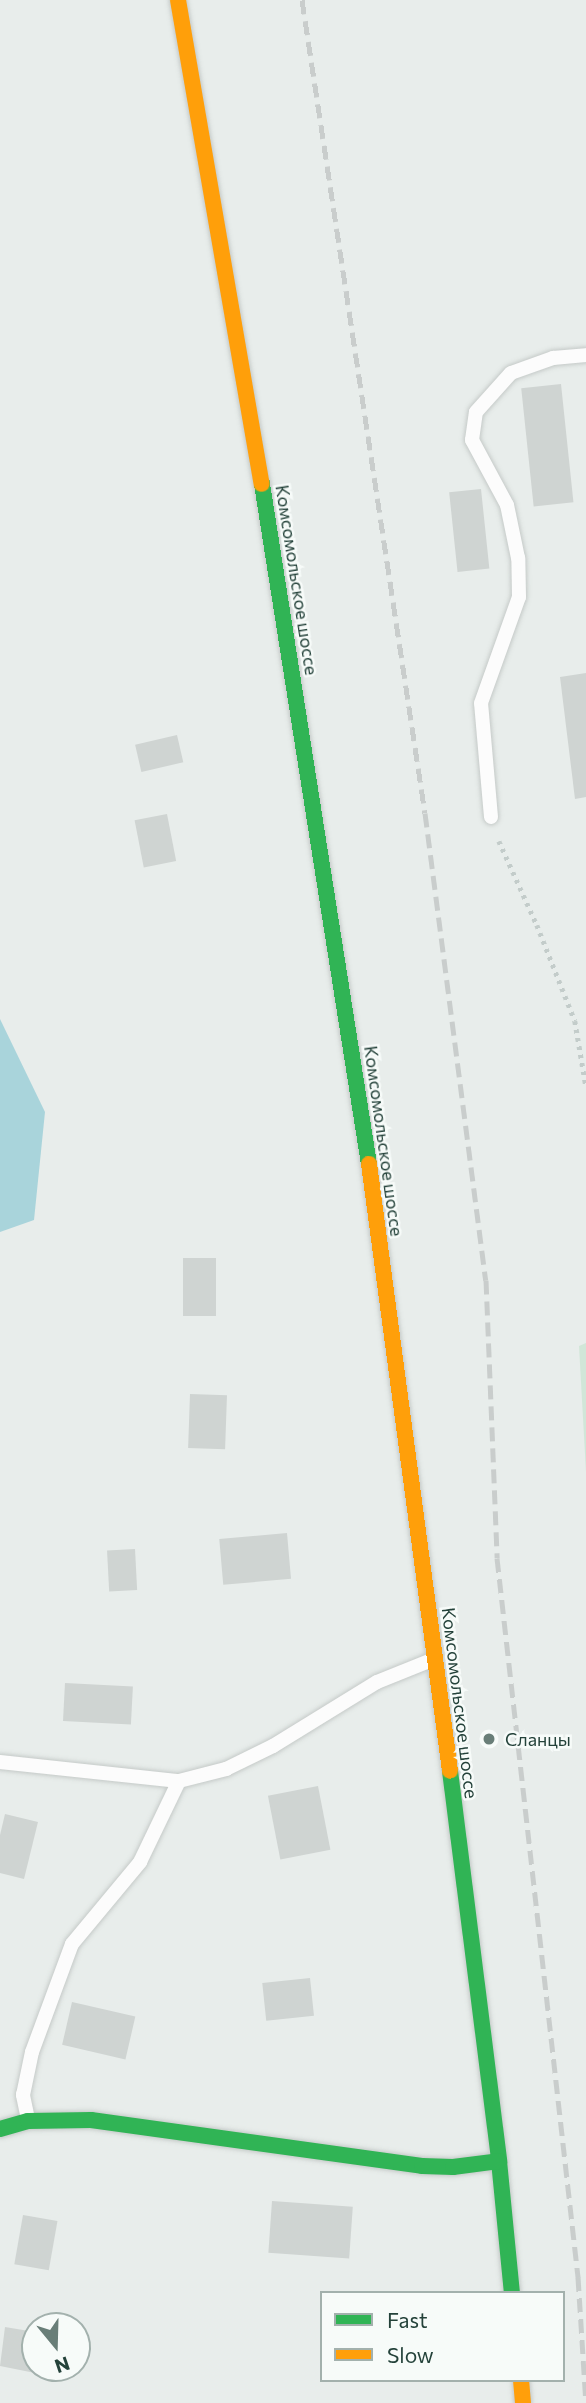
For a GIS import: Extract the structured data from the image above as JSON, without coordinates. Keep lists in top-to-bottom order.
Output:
{
  "streets": {
    "main road": ["Комсомольское шоссе"]
  },
  "places": ["Сланцы"],
  "legend": ["Fast", "Slow"],
  "north": "bottom"
}
